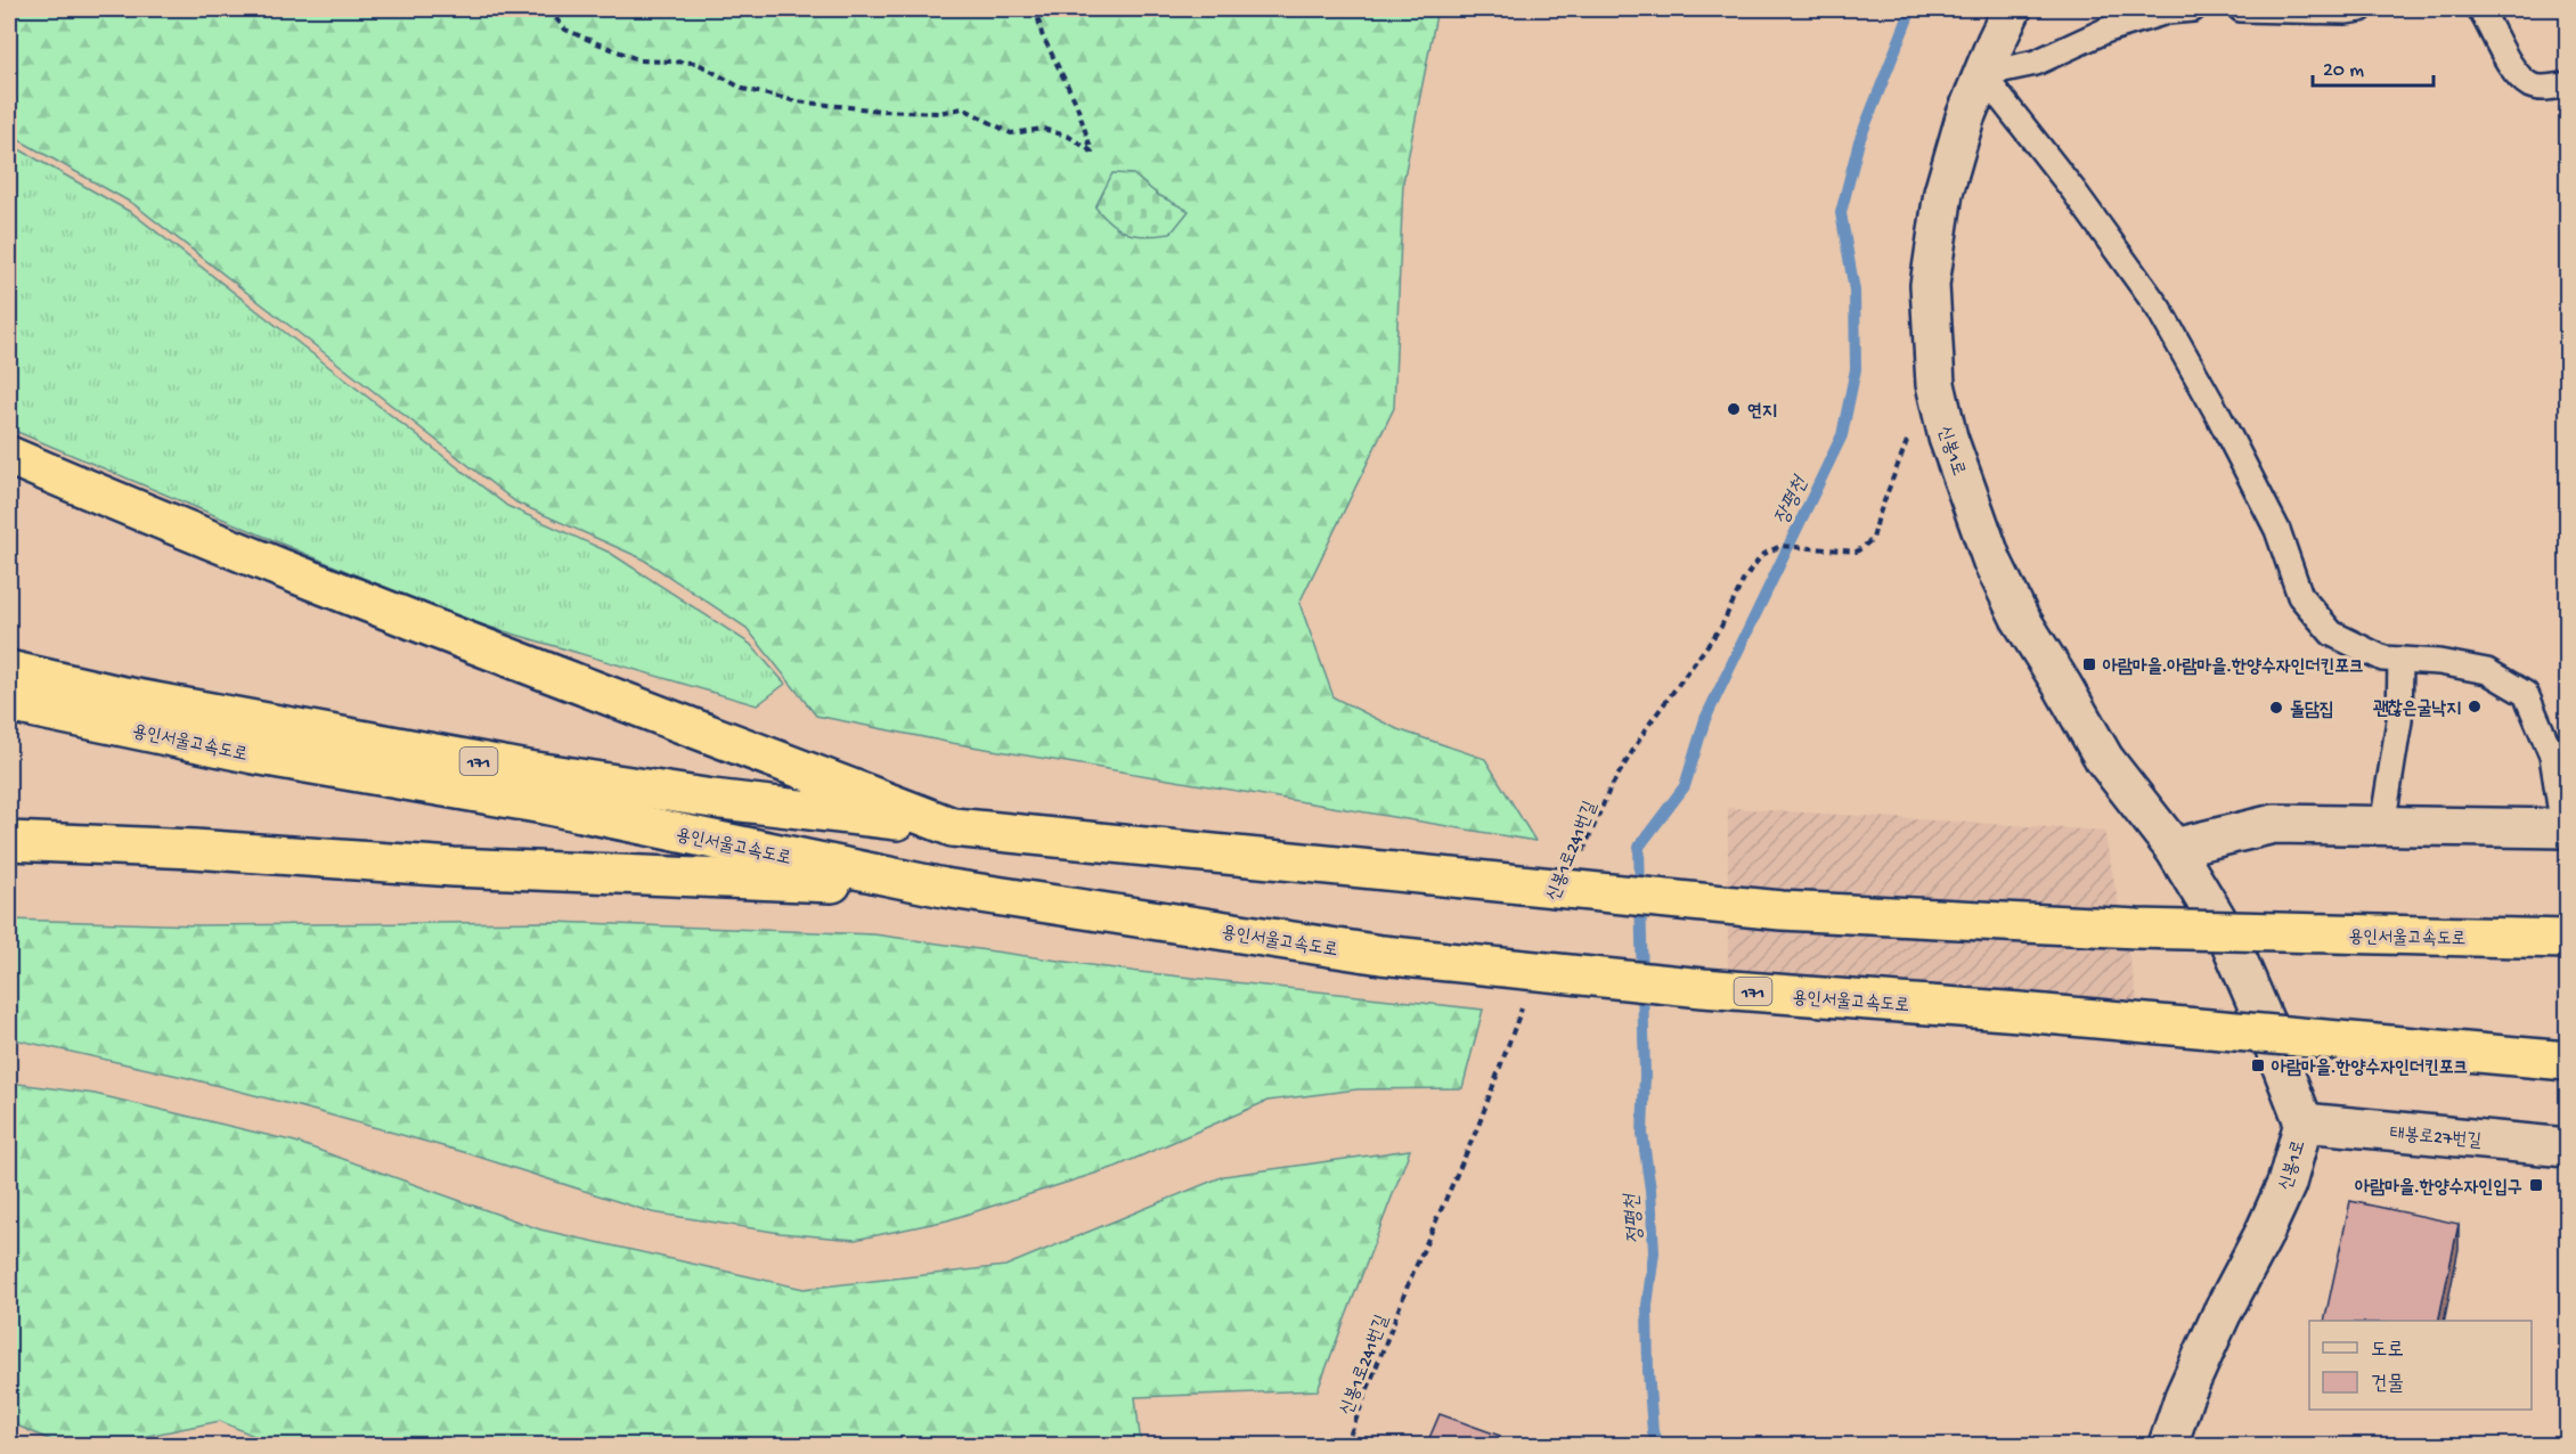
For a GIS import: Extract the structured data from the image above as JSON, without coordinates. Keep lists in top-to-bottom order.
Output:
{
  "streets": {
    "highway": ["용인서울고속도로", "171"],
    "street": ["신봉1로", "태봉로27번길"],
    "path": ["신봉1로241번길"]
  },
  "crossings": [
    ["신봉1로", "태봉로27번길"]
  ],
  "water": ["장평천", "정평천"],
  "places": {
    "other": ["연지", "괜찮은굴낙지", "돌담집"],
    "transit": ["아람마을.아람마을.한양수자인더킨포크", "아람마을.한양수자인더킨포크", "아람마을.한양수자인입구"]
  },
  "legend": ["도로", "건물"],
  "scale_bar": "20 m"
}
